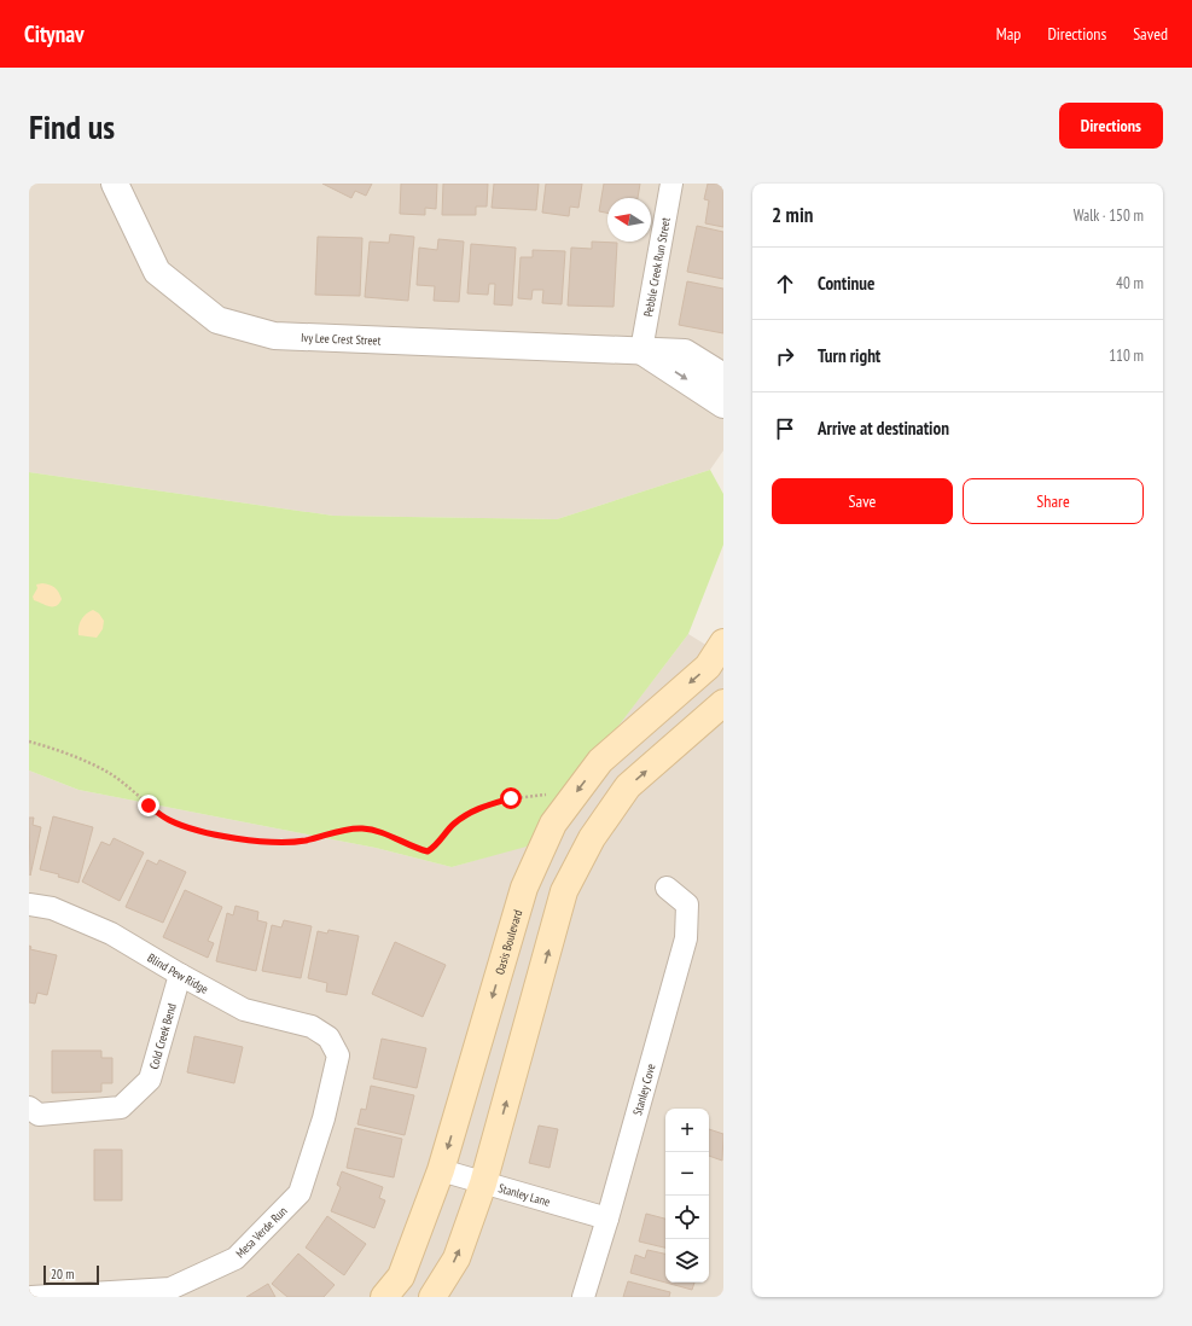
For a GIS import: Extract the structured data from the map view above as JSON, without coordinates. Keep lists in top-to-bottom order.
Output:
{
  "streets": {
    "main road": ["Oasis Boulevard"],
    "street": [
      "Pebble Creek Run Street",
      "Ivy Lee Crest Street",
      "Blind Pew Ridge",
      "Cold Creek Bend",
      "Stanley Cove",
      "Stanley Lane",
      "Mesa Verde Run"
    ]
  },
  "crossings": [
    ["Pebble Creek Run Street", "Ivy Lee Crest Street"],
    ["Oasis Boulevard", "Stanley Lane"],
    ["Blind Pew Ridge", "Cold Creek Bend"],
    ["Blind Pew Ridge", "Mesa Verde Run"],
    ["Stanley Cove", "Stanley Lane"]
  ],
  "scale_bar": "20 m",
  "north": "left",
  "page": {
    "header": "Citynav",
    "nav": ["Map", "Directions", "Saved"],
    "buttons": [
      "Directions",
      ["Save", "Share"]
    ],
    "title": "Find us",
    "heading": ["2 min", "Walk · 150 m"],
    "list": [
      ["Continue", "40 m"],
      ["Turn right", "110 m"],
      "Arrive at destination"
    ],
    "map_buttons": ["+", "−"],
    "scale": "20 m"
  }
}
